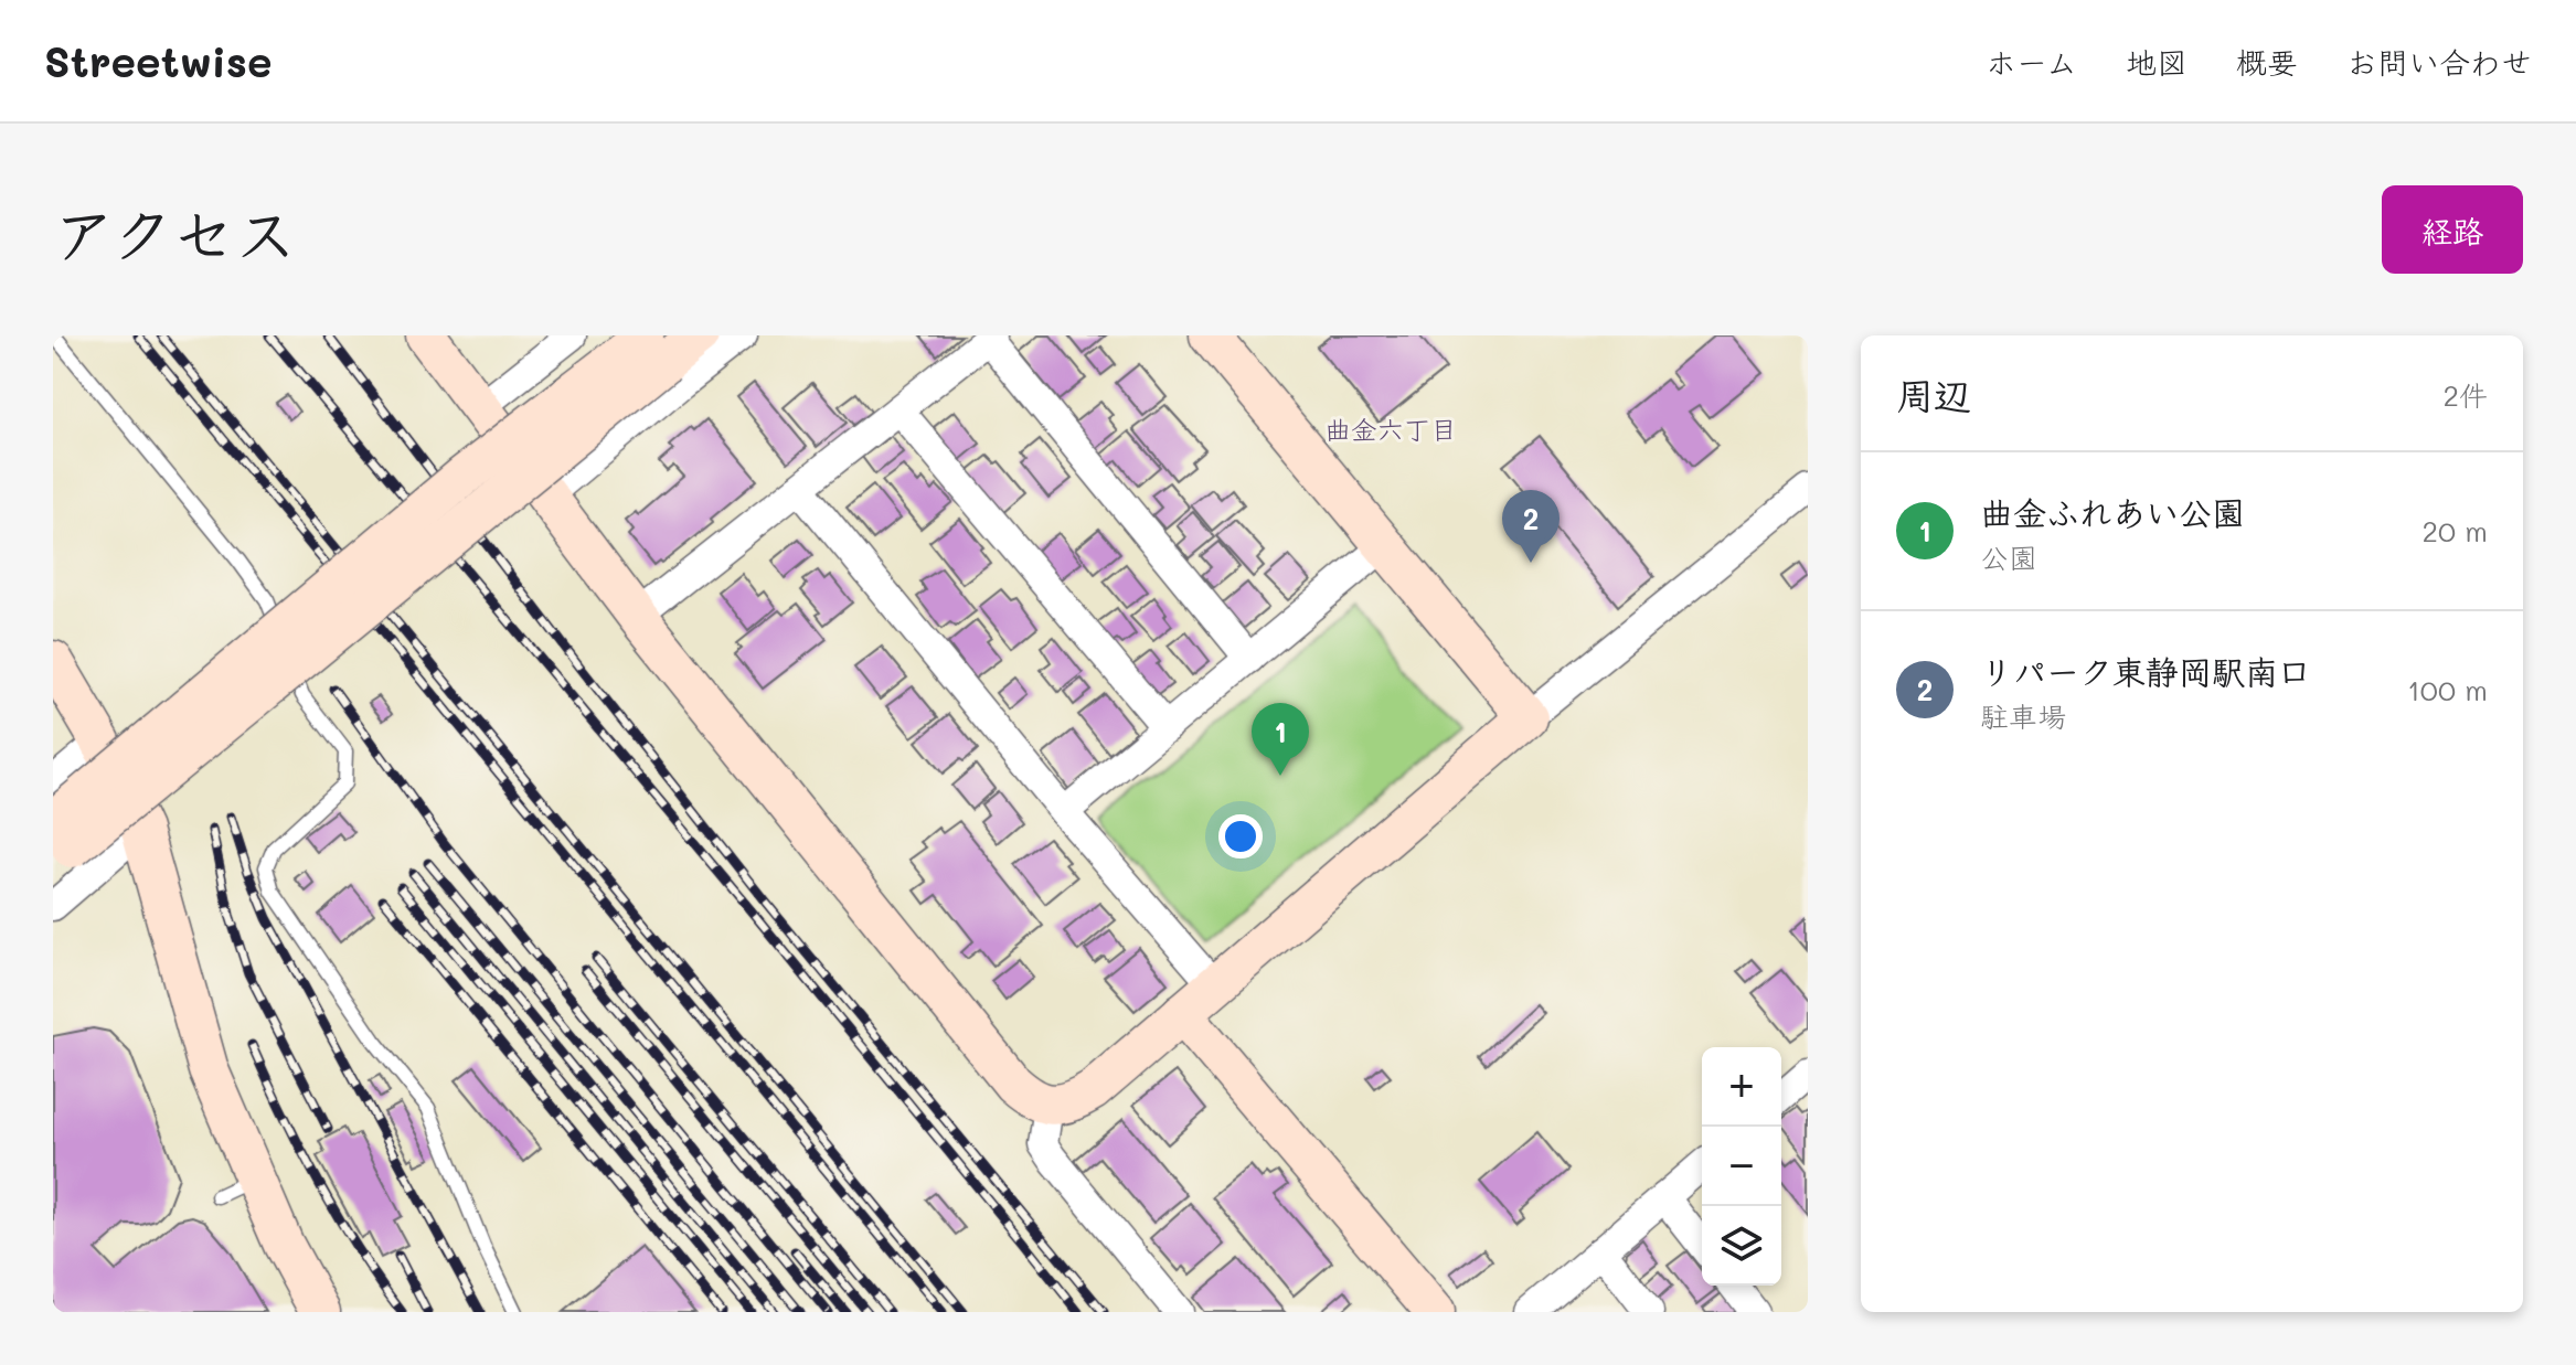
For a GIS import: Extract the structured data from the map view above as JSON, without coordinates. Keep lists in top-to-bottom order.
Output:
{
  "districts": ["曲金六丁目"],
  "page": {
    "header": "Streetwise",
    "nav": [
      "ホーム",
      "地図",
      "概要",
      "お問い合わせ"
    ],
    "title": "アクセス",
    "buttons": "経路",
    "heading": ["周辺", "2件"],
    "list": [
      {
        "mark": "1",
        "name": "曲金ふれあい公園",
        "note": "公園",
        "value": "20 m"
      },
      {
        "mark": "2",
        "name": "リパーク東静岡駅南口",
        "note": "駐車場",
        "value": "100 m"
      }
    ],
    "pins": ["2", "1"],
    "map_buttons": ["+", "−"]
  }
}
